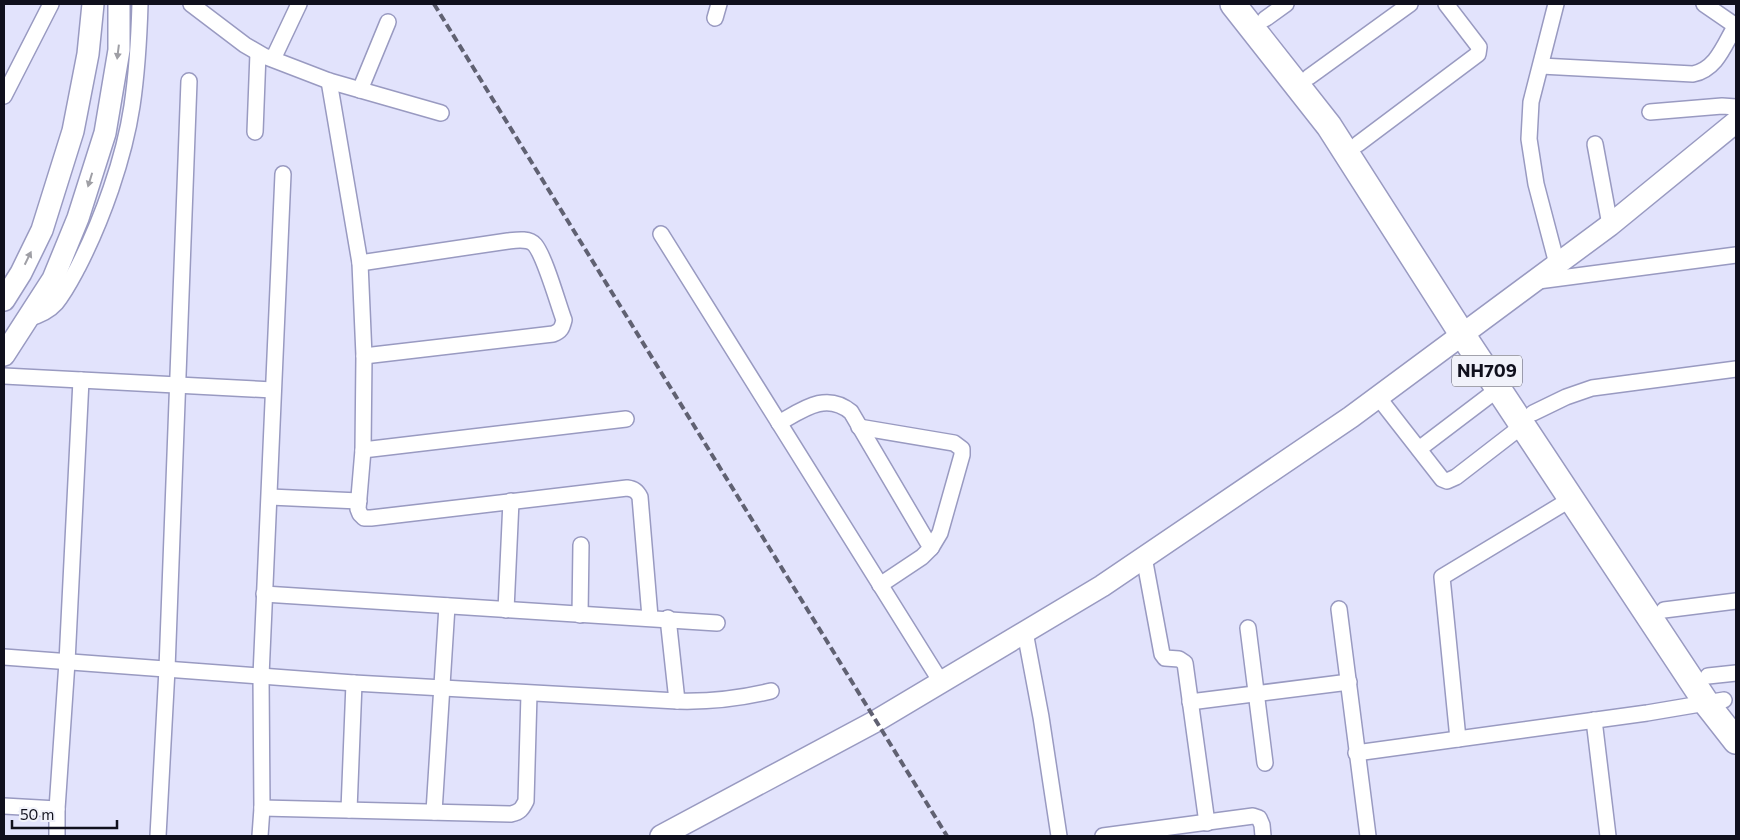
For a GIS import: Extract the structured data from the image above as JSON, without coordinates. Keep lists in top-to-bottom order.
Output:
{
  "streets": {
    "highway": ["NH709"]
  },
  "scale_bar": "50 m"
}
